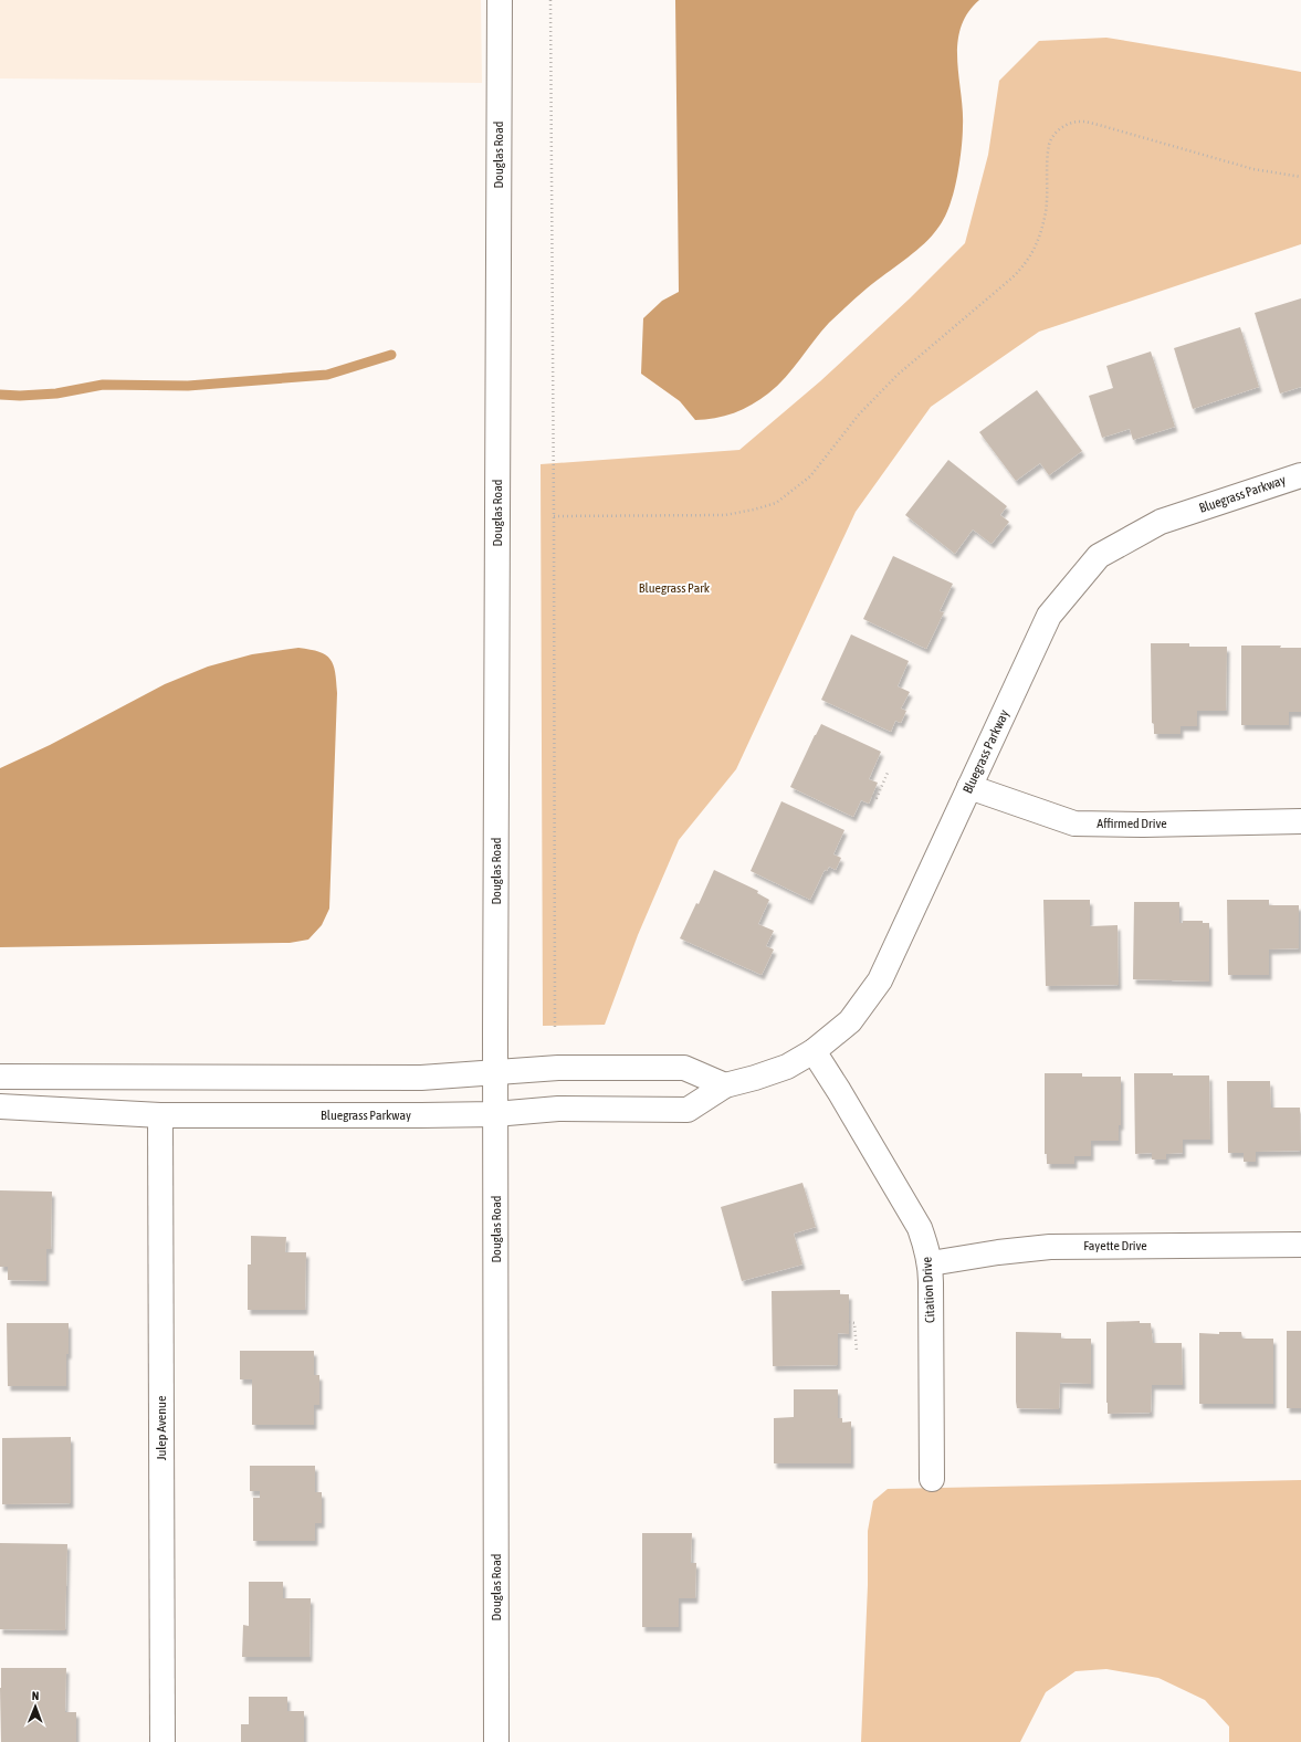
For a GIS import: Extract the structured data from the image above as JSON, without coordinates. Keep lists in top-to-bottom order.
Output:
{
  "streets": {
    "street": [
      "Douglas Road",
      "Bluegrass Parkway",
      "Affirmed Drive",
      "Fayette Drive",
      "Citation Drive",
      "Julep Avenue"
    ]
  },
  "crossings": [
    ["Douglas Road", "Bluegrass Parkway"],
    ["Bluegrass Parkway", "Affirmed Drive"],
    ["Bluegrass Parkway", "Citation Drive"],
    ["Bluegrass Parkway", "Julep Avenue"],
    ["Fayette Drive", "Citation Drive"]
  ],
  "parks": ["Bluegrass Park"],
  "north": "top"
}
